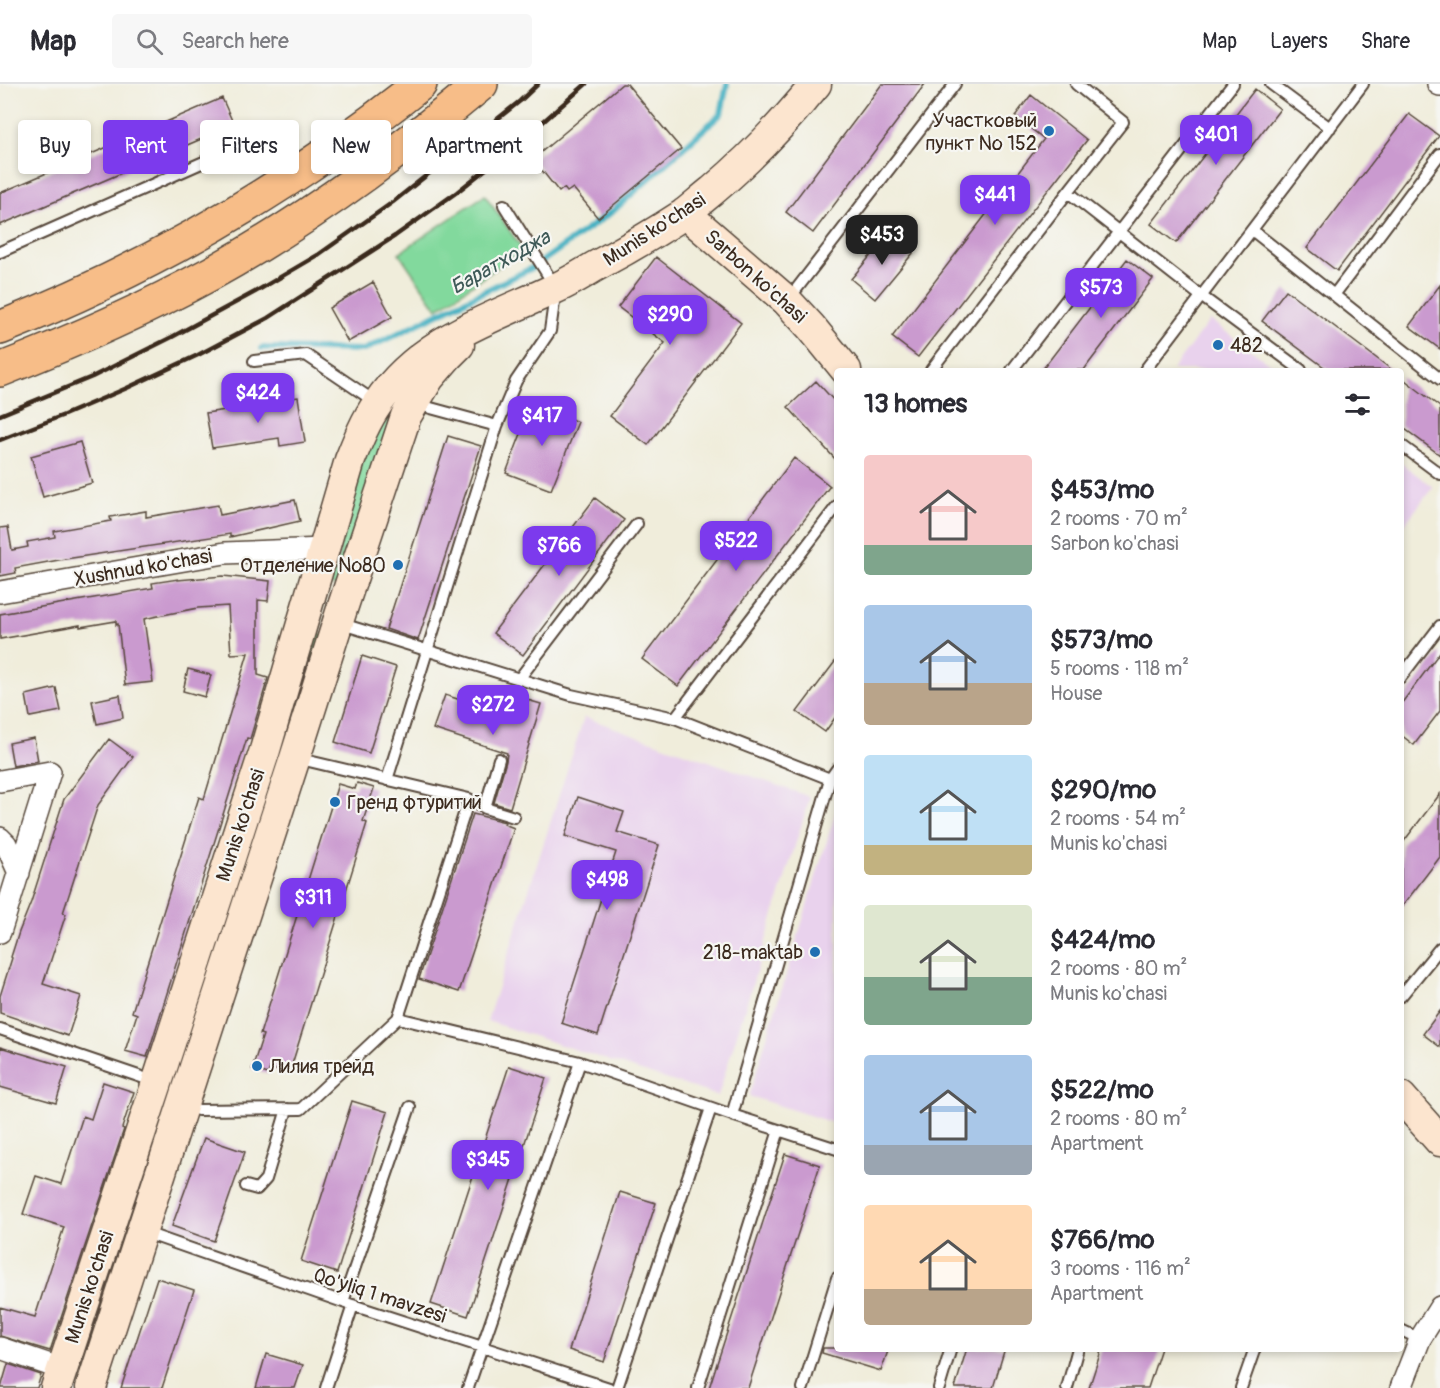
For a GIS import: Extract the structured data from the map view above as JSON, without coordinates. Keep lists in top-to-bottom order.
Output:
{
  "streets": {
    "street": ["Munis ko'chasi", "Sarbon ko'chasi", "Xushnud ko'chasi"],
    "lane": ["Qo'yliq 1 mavzesi"]
  },
  "crossings": [
    ["Munis ko'chasi", "Sarbon ko'chasi"],
    ["Munis ko'chasi", "Xushnud ko'chasi"],
    ["Munis ko'chasi", "Qo'yliq 1 mavzesi"]
  ],
  "water": ["Баратходжа"],
  "places": [
    "Участковый пункт № 152",
    "482",
    "Отделение №80",
    "Гренд фтуритий",
    "218-maktab",
    "Лилия трейд"
  ],
  "page": {
    "header": "Map",
    "search": "Search here",
    "nav": ["Map", "Layers", "Share"],
    "price": [
      "$401",
      "$441",
      "$453",
      "$573",
      "$290",
      "$424",
      "$417",
      "$522",
      "$766",
      "$272",
      "$498",
      "$311",
      "$345"
    ],
    "chip": [
      "Buy",
      "Rent",
      "Filters",
      "New",
      "Apartment"
    ],
    "heading": "13 homes",
    "list": [
      {
        "name": "$453/mo",
        "note": "2 rooms · 70 m² · Sarbon ko'chasi"
      },
      {
        "name": "$573/mo",
        "note": "5 rooms · 118 m² · House"
      },
      {
        "name": "$290/mo",
        "note": "2 rooms · 54 m² · Munis ko'chasi"
      },
      {
        "name": "$424/mo",
        "note": "2 rooms · 80 m² · Munis ko'chasi"
      },
      {
        "name": "$522/mo",
        "note": "2 rooms · 80 m² · Apartment"
      },
      {
        "name": "$766/mo",
        "note": "3 rooms · 116 m² · Apartment"
      }
    ]
  }
}
